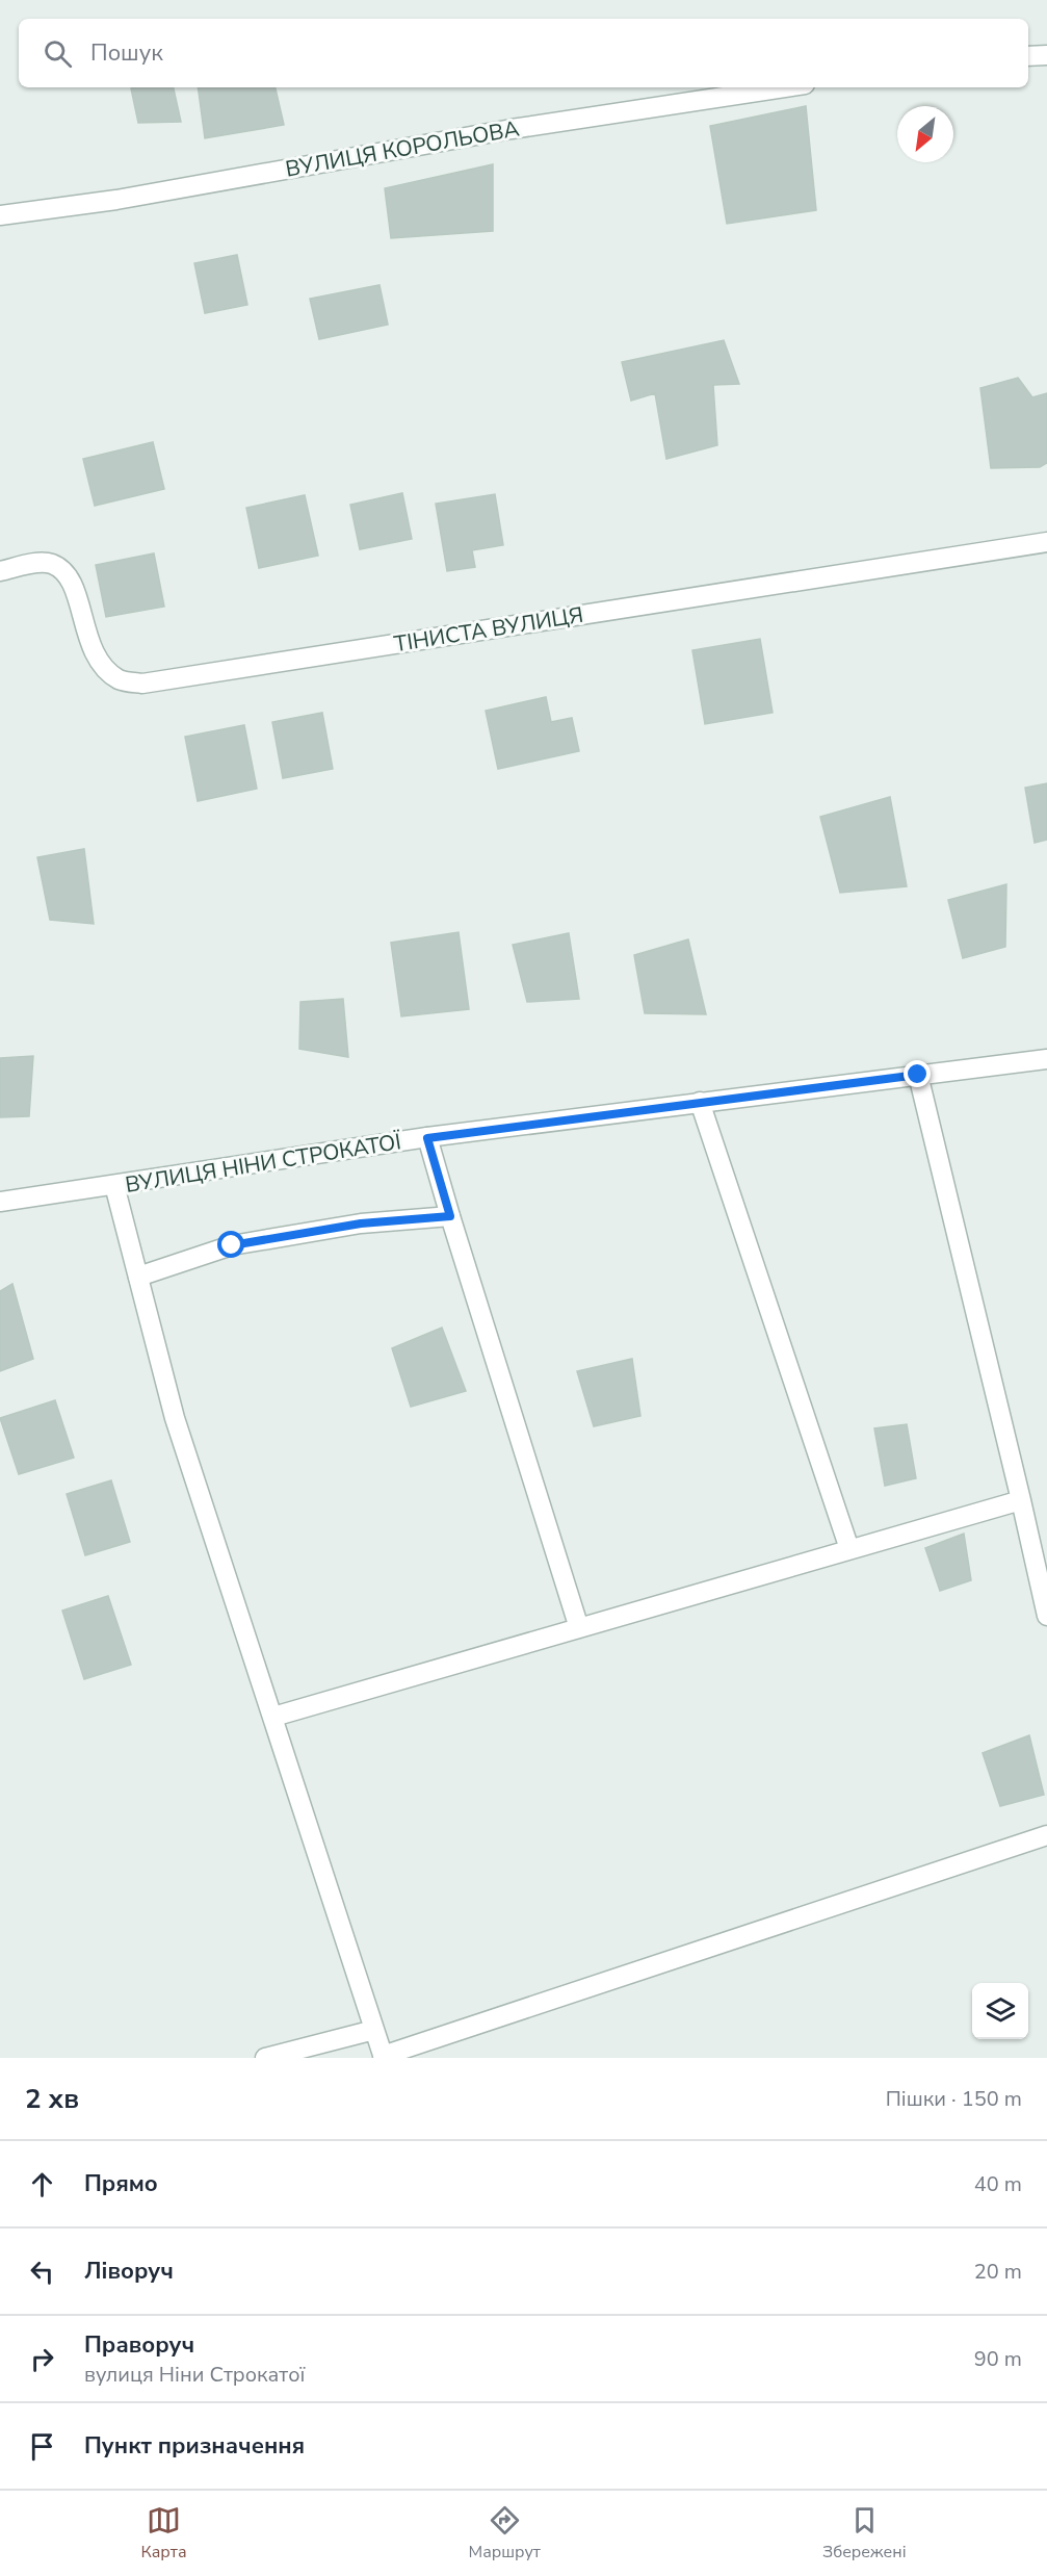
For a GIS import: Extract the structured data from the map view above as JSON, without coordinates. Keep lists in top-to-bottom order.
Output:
{
  "streets": {
    "street": ["ВУЛИЦЯ КОРОЛЬОВА", "ТІНИСТА ВУЛИЦЯ", "ВУЛИЦЯ НІНИ СТРОКАТОЇ"]
  },
  "north": "bottom left",
  "page": {
    "search": "Пошук",
    "heading": ["2 хв", "Пішки · 150 m"],
    "list": [
      ["Прямо", "40 m"],
      ["Ліворуч", "20 m"],
      ["Праворуч", "вулиця Ніни Строкатої", "90 m"],
      "Пункт призначення"
    ],
    "nav": ["Карта", "Маршрут", "Збережені"]
  }
}
